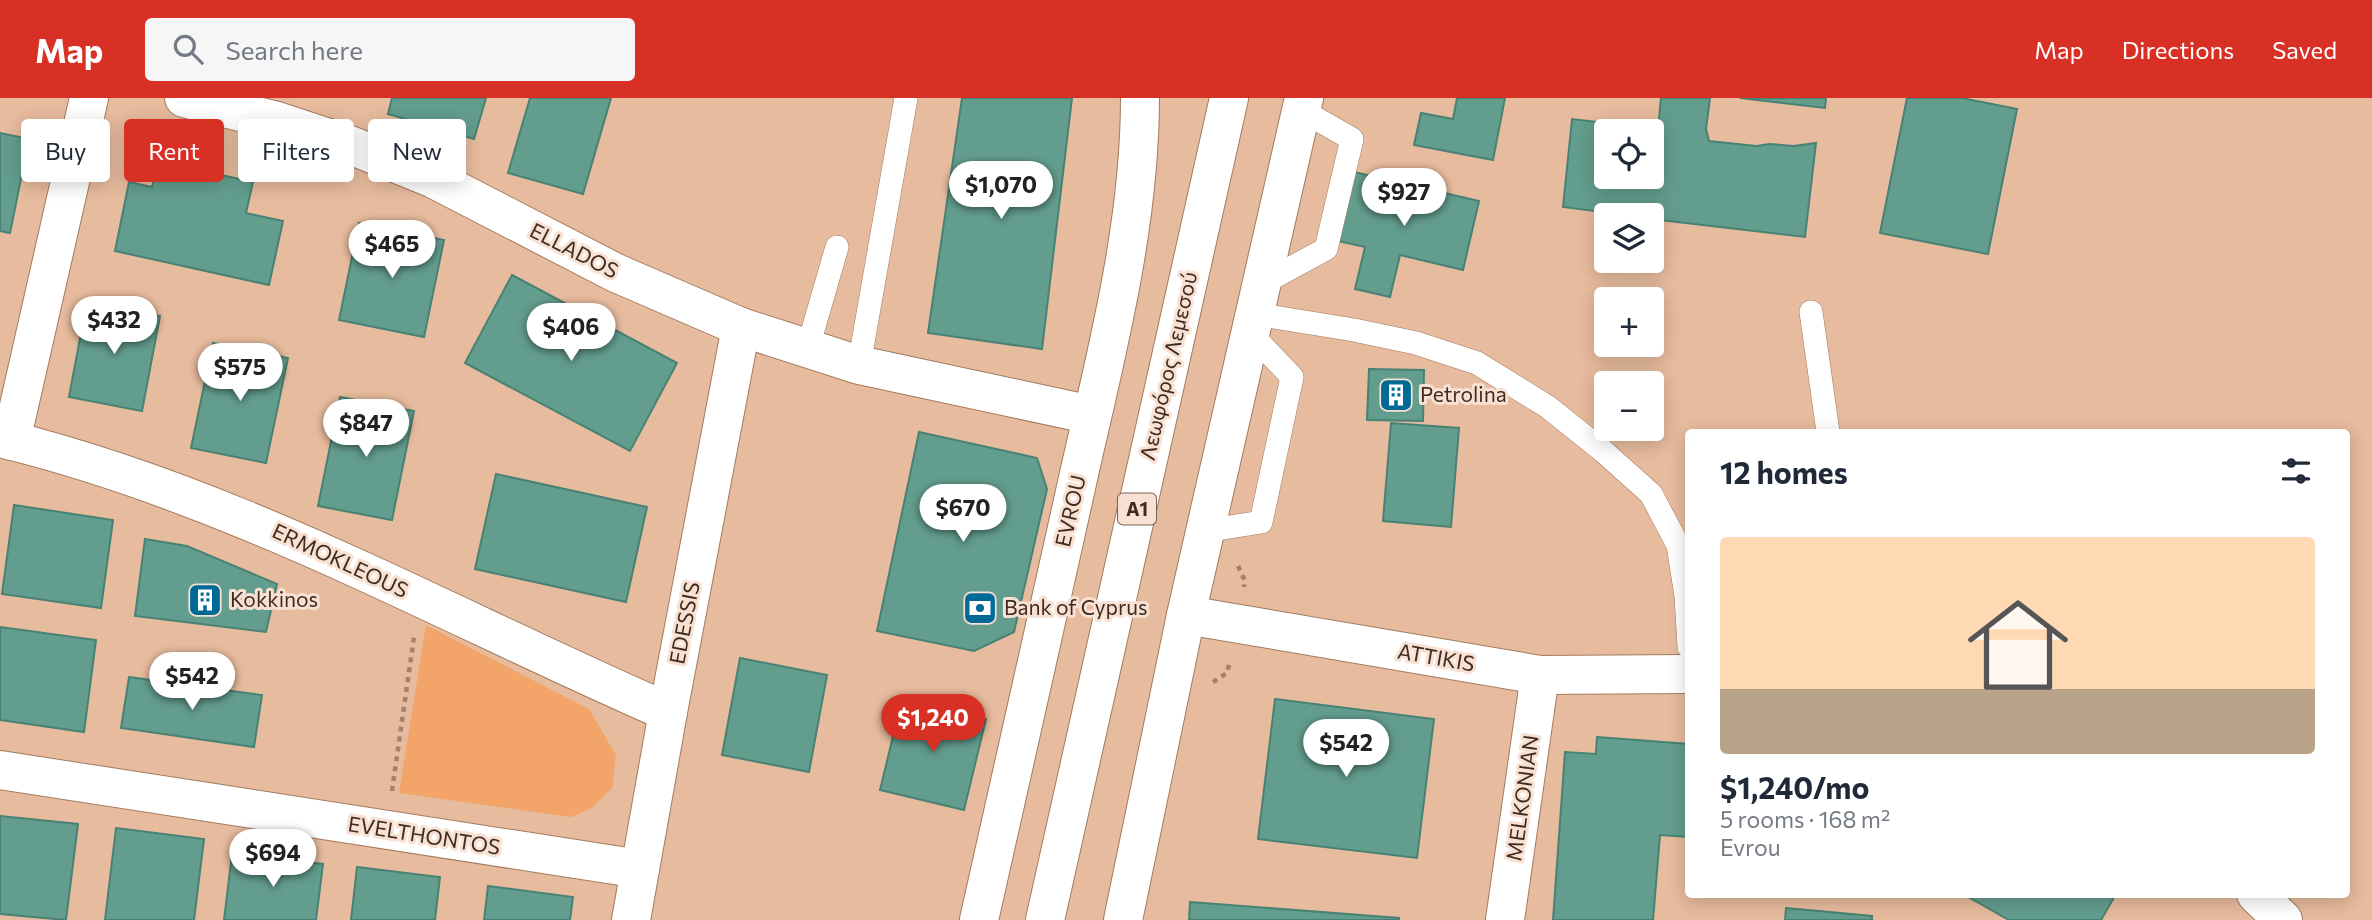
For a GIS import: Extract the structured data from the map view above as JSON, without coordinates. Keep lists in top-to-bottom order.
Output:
{
  "streets": {
    "street": [
      "ELLADOS",
      "Λεωφόρος Λεμεσού",
      "A1",
      "EVROU",
      "ERMOKLEOUS",
      "EDESSIS",
      "ATTIKIS",
      "MELKONIAN",
      "EVELTHONTOS"
    ]
  },
  "crossings": [
    ["ELLADOS", "EVROU"],
    ["ELLADOS", "EDESSIS"],
    ["ERMOKLEOUS", "EDESSIS"],
    ["EDESSIS", "EVELTHONTOS"],
    ["ATTIKIS", "MELKONIAN"]
  ],
  "places": {
    "building": ["Petrolina", "Kokkinos"],
    "bank": ["Bank of Cyprus"]
  },
  "page": {
    "header": "Map",
    "search": "Search here",
    "nav": ["Map", "Directions", "Saved"],
    "map_buttons": ["+", "−"],
    "chip": [
      "Buy",
      "Rent",
      "Filters",
      "New"
    ],
    "price": [
      "$1,070",
      "$927",
      "$465",
      "$432",
      "$406",
      "$575",
      "$847",
      "$670",
      "$542",
      "$1,240",
      "$542",
      "$694"
    ],
    "heading": "12 homes",
    "list": [
      {
        "name": "$1,240/mo",
        "note": "5 rooms · 168 m² · Evrou"
      }
    ]
  }
}
